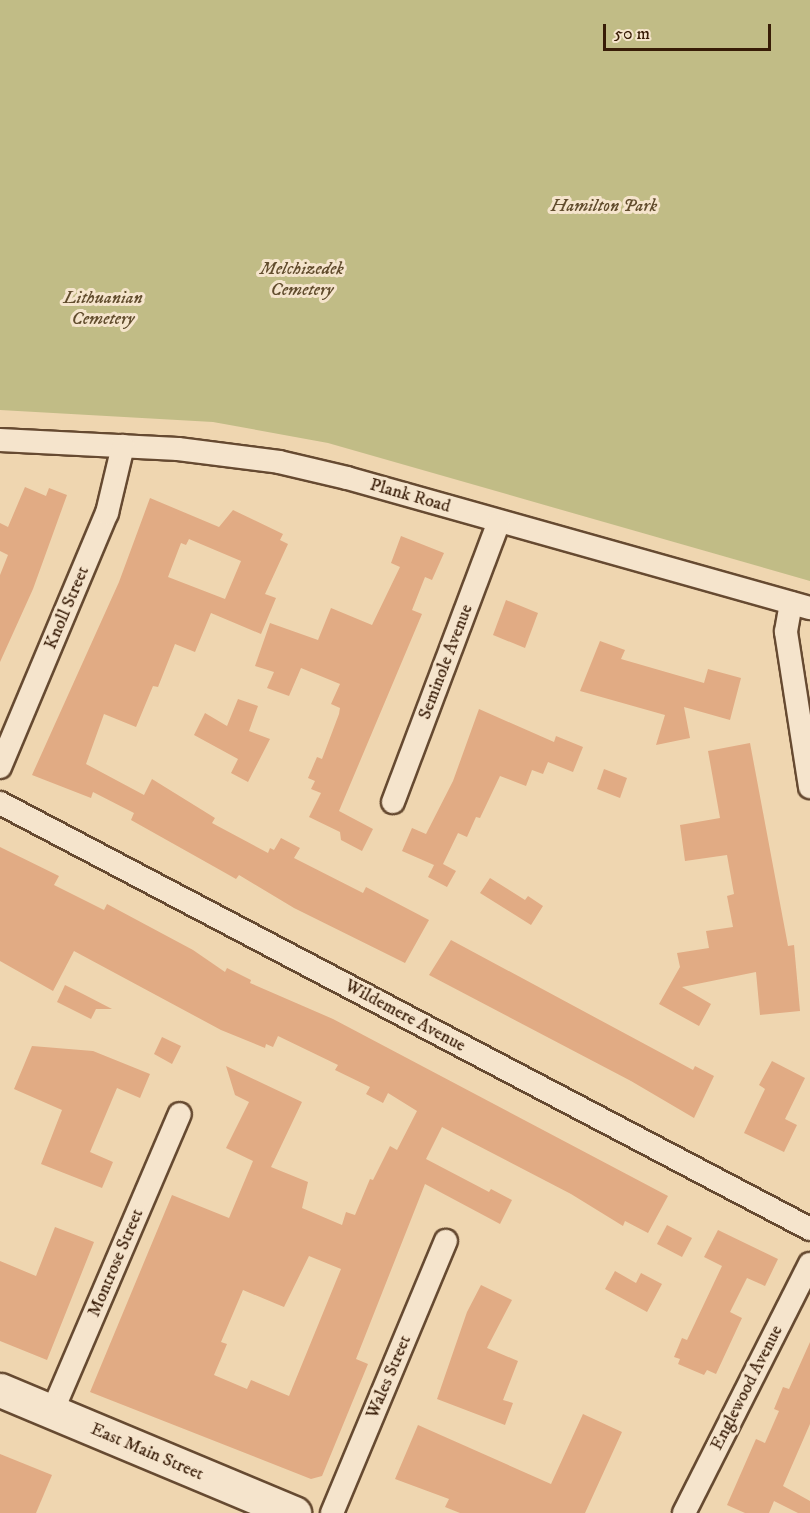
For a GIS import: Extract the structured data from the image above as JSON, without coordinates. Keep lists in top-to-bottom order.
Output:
{
  "streets": {
    "main road": ["East Main Street"],
    "street": [
      "Plank Road",
      "Knoll Street",
      "Seminole Avenue",
      "Wildemere Avenue",
      "Montrose Street",
      "Wales Street",
      "Englewood Avenue"
    ]
  },
  "crossings": [
    ["Plank Road", "Knoll Street"],
    ["Plank Road", "Seminole Avenue"],
    ["Montrose Street", "East Main Street"]
  ],
  "parks": ["Hamilton Park", "Melchizedek Cemetery", "Lithuanian Cemetery"],
  "scale_bar": "50 m"
}
